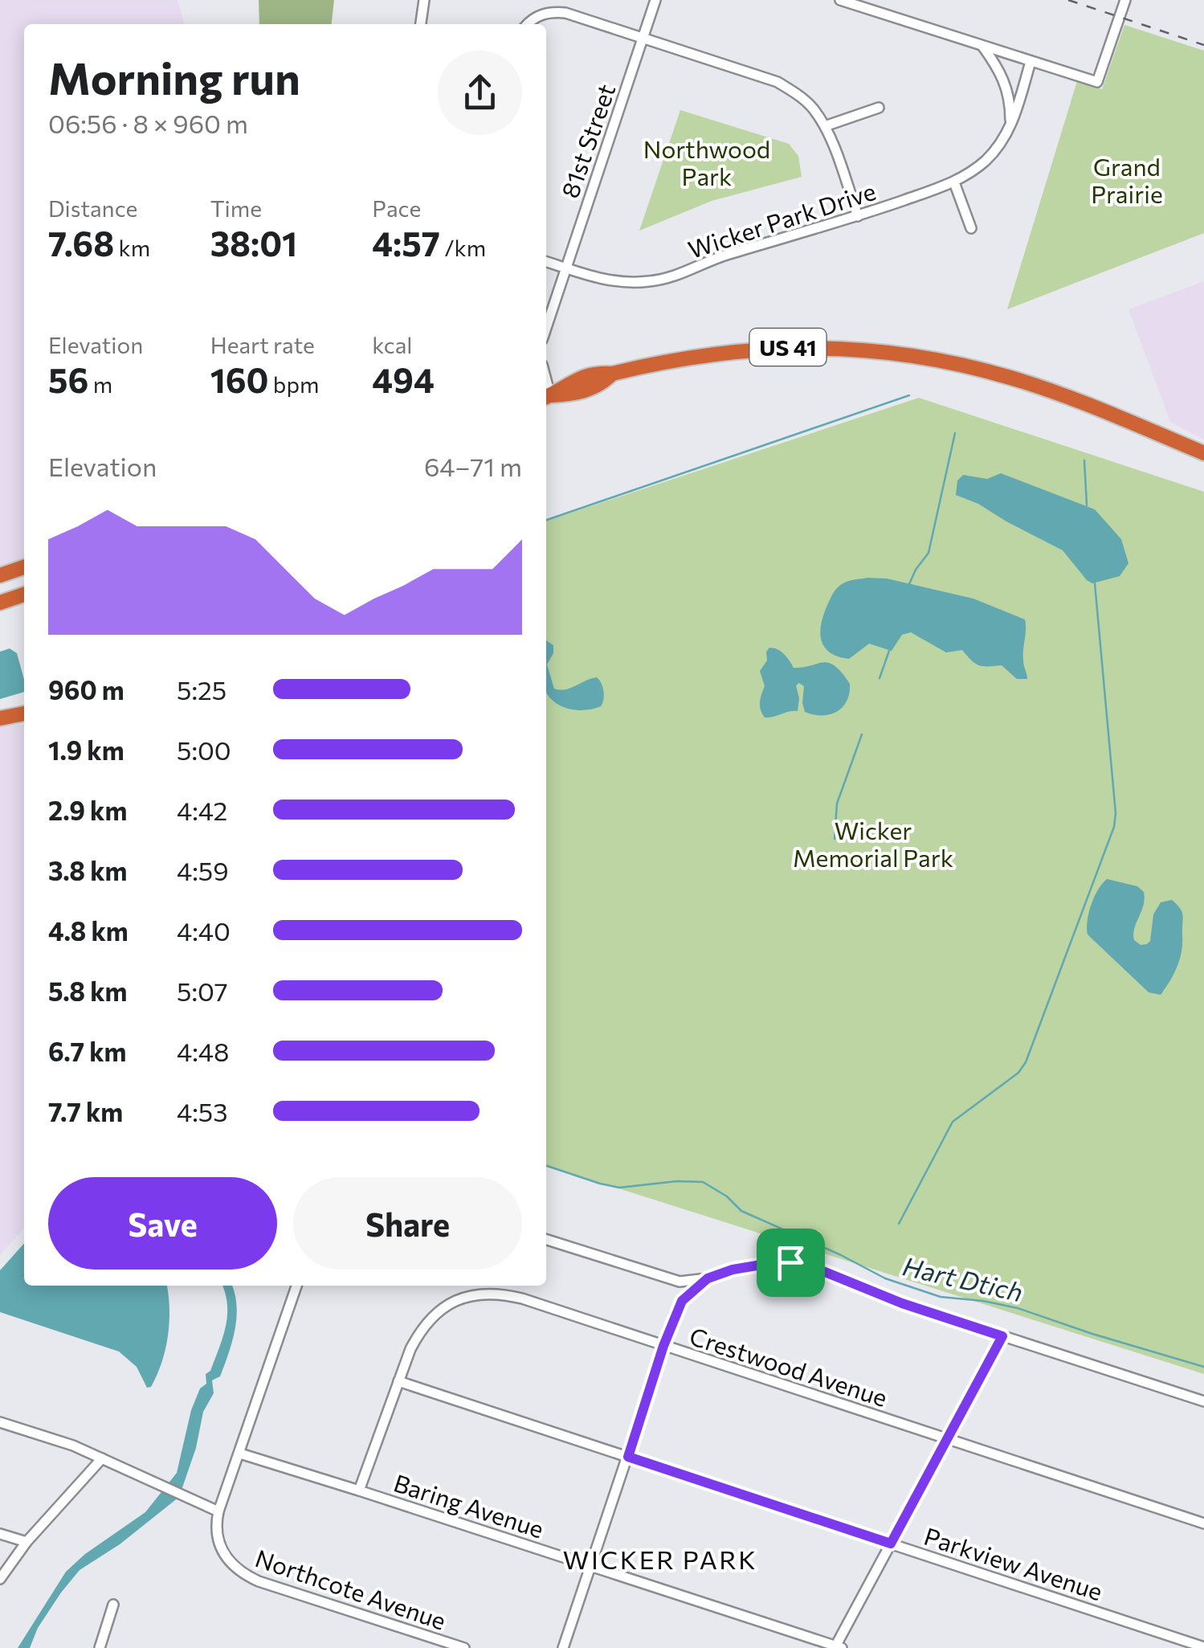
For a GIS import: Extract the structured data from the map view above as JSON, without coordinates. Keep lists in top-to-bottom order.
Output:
{
  "streets": {
    "highway": ["US 41"],
    "street": [
      "81st Street",
      "Wicker Park Drive",
      "Crestwood Avenue",
      "Baring Avenue",
      "Parkview Avenue",
      "Northcote Avenue"
    ]
  },
  "crossings": [
    ["81st Street", "Wicker Park Drive"],
    ["Crestwood Avenue", "Baring Avenue"],
    ["Crestwood Avenue", "Parkview Avenue"]
  ],
  "districts": ["WICKER PARK"],
  "water": ["Hart Dtich"],
  "parks": ["Northwood Park", "Grand Prairie", "Wicker Memorial Park"],
  "page": {
    "heading": ["Morning run", "06:56 · 8 × 960 m"],
    "stats": [
      ["Distance", "7.68 km"],
      ["Time", "38:01"],
      ["Pace", "4:57 /km"],
      ["Elevation", "56 m"],
      ["Heart rate", "160 bpm"],
      ["kcal", "494"]
    ],
    "chart": ["Elevation", "64–71 m"],
    "list": [
      {
        "name": "960 m",
        "note": "5:25"
      },
      {
        "name": "1.9 km",
        "note": "5:00"
      },
      {
        "name": "2.9 km",
        "note": "4:42"
      },
      {
        "name": "3.8 km",
        "note": "4:59"
      },
      {
        "name": "4.8 km",
        "note": "4:40"
      },
      {
        "name": "5.8 km",
        "note": "5:07"
      },
      {
        "name": "6.7 km",
        "note": "4:48"
      },
      {
        "name": "7.7 km",
        "note": "4:53"
      }
    ],
    "buttons": ["Save", "Share"]
  }
}
